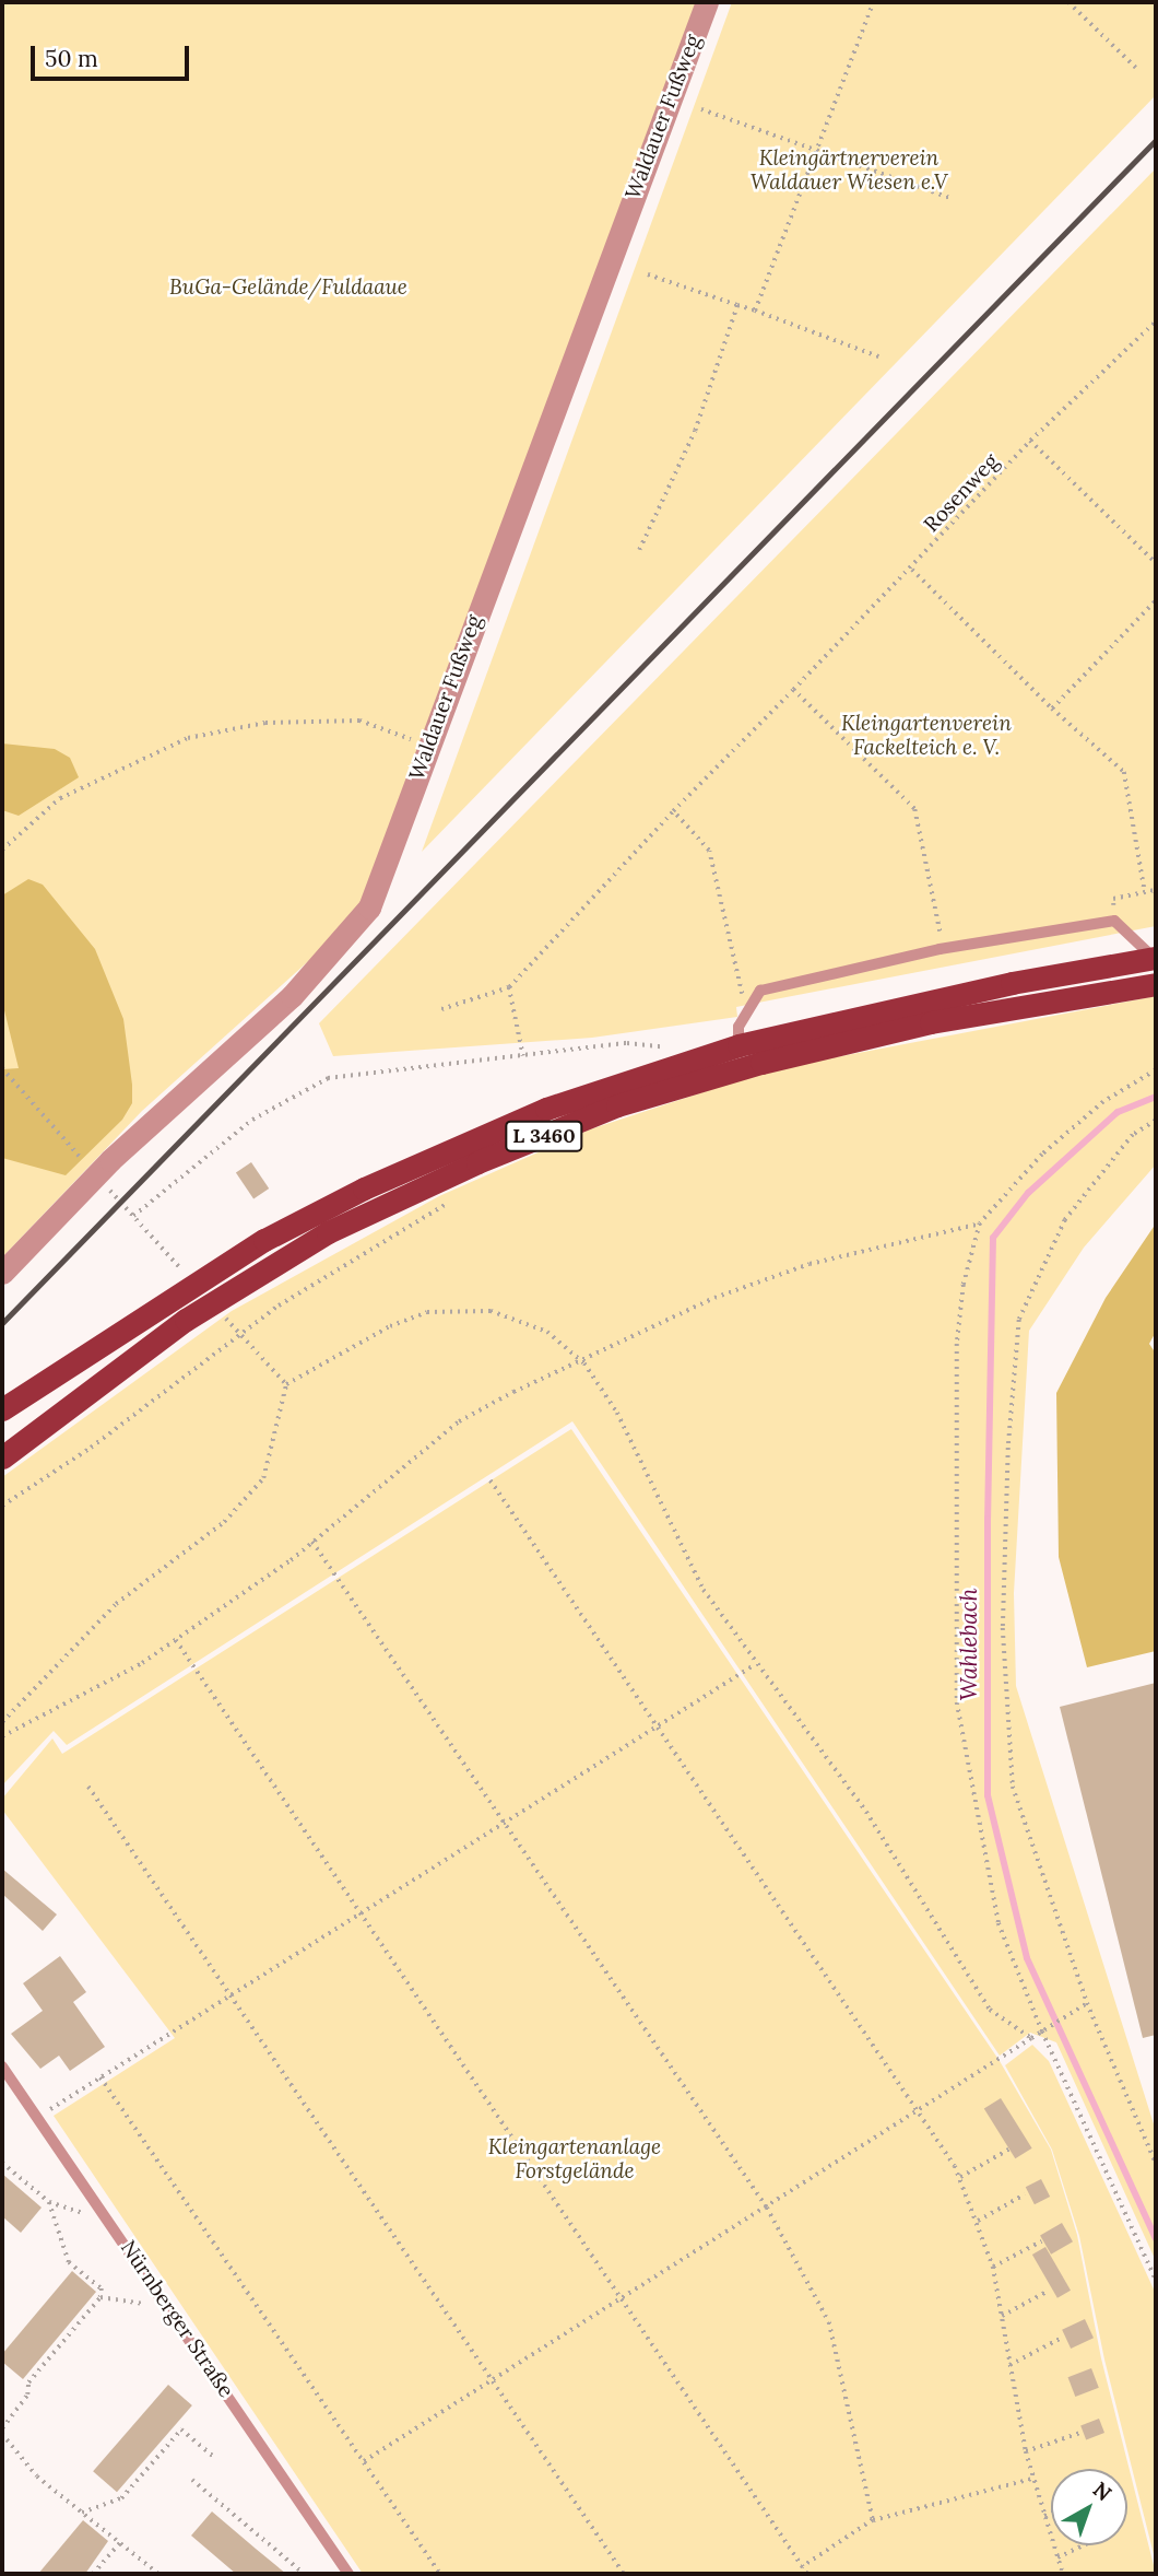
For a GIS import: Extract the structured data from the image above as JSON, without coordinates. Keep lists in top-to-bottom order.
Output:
{
  "streets": {
    "main road": ["L 3460"],
    "street": ["Waldauer Fußweg"],
    "lane": ["Nürnberger Straße"],
    "path": ["Rosenweg"]
  },
  "water": ["Wahlebach"],
  "parks": [
    "Kleingärtnerverein Waldauer Wiesen e.V",
    "BuGa-Gelände/Fuldaaue",
    "Kleingartenverein Fackelteich e. V.",
    "Kleingartenanlage Forstgelände"
  ],
  "scale_bar": "50 m",
  "north": "top right"
}
